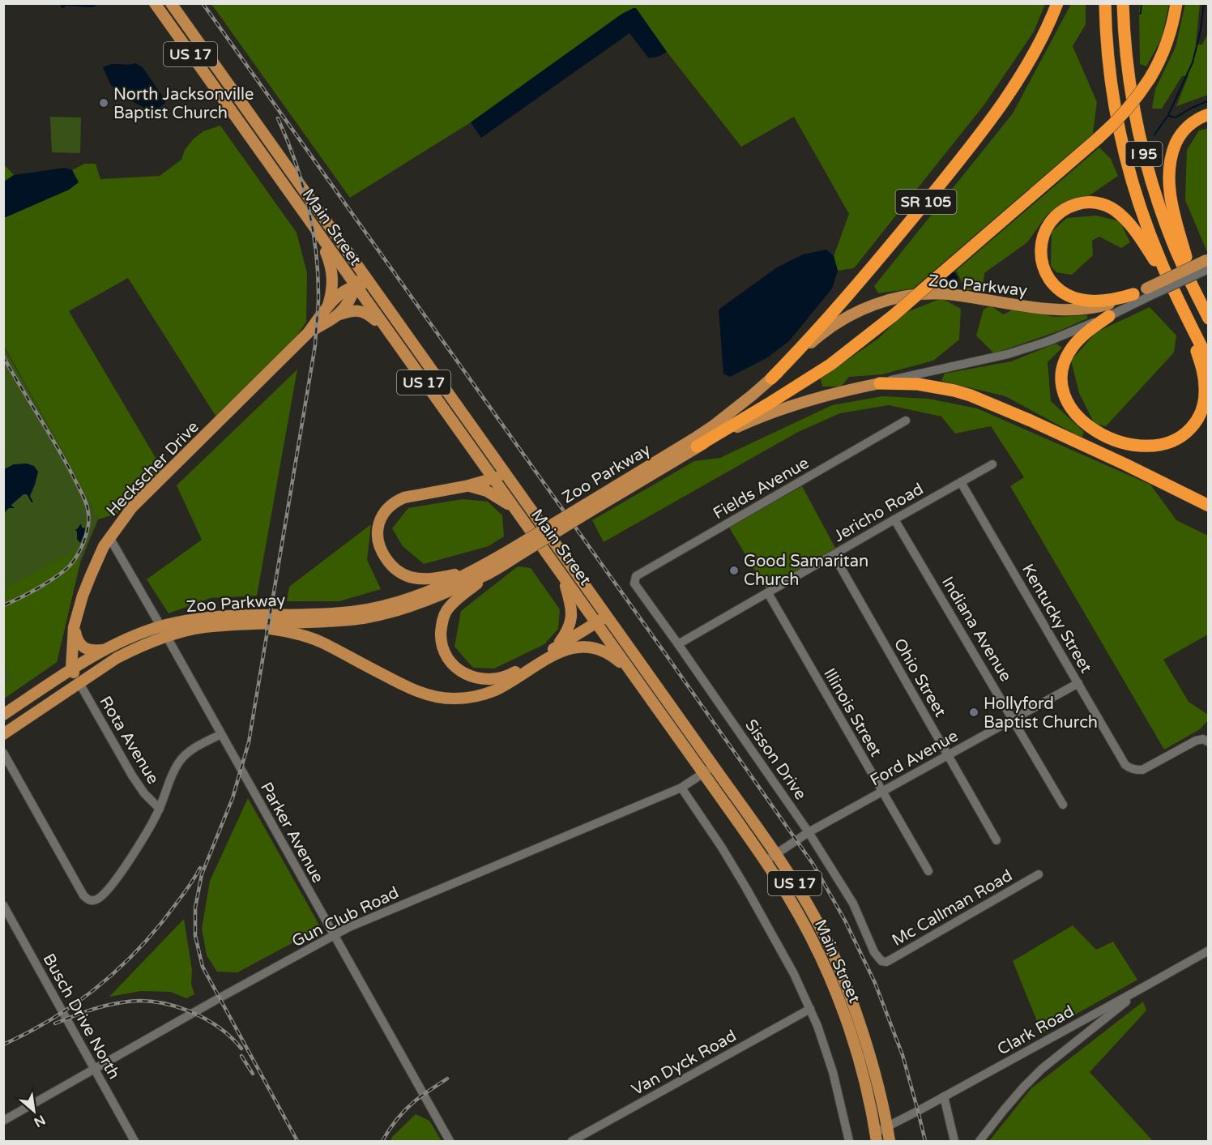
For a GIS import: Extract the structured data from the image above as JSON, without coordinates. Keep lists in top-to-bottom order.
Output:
{
  "streets": {
    "highway": ["I 95", "SR 105"],
    "main road": [
      "US 17",
      "Main Street",
      "Zoo Parkway",
      "Heckscher Drive"
    ],
    "street": [
      "Fields Avenue",
      "Jericho Road",
      "Kentucky Street",
      "Indiana Avenue",
      "Ohio Street",
      "Illinois Street",
      "Rota Avenue",
      "Ford Avenue",
      "Sisson Drive",
      "Parker Avenue",
      "Mc Callman Road",
      "Gun Club Road",
      "Busch Drive North",
      "Clark Road",
      "Van Dyck Road"
    ]
  },
  "crossings": [
    ["SR 105", "Zoo Parkway"],
    ["Main Street", "Heckscher Drive"],
    ["Main Street", "Ford Avenue"],
    ["Main Street", "Gun Club Road"],
    ["Main Street", "Clark Road"],
    ["Zoo Parkway", "Heckscher Drive"],
    ["Zoo Parkway", "Rota Avenue"],
    ["Zoo Parkway", "Parker Avenue"],
    ["Heckscher Drive", "Parker Avenue"],
    ["Fields Avenue", "Sisson Drive"],
    ["Jericho Road", "Kentucky Street"],
    ["Jericho Road", "Indiana Avenue"],
    ["Jericho Road", "Ohio Street"],
    ["Jericho Road", "Illinois Street"],
    ["Jericho Road", "Sisson Drive"],
    ["Kentucky Street", "Ford Avenue"],
    ["Indiana Avenue", "Ford Avenue"],
    ["Ohio Street", "Ford Avenue"],
    ["Illinois Street", "Ford Avenue"],
    ["Ford Avenue", "Sisson Drive"],
    ["Sisson Drive", "Mc Callman Road"],
    ["Parker Avenue", "Gun Club Road"],
    ["Gun Club Road", "Busch Drive North"]
  ],
  "places": ["North Jacksonville Baptist Church", "Good Samaritan Church", "Hollyford Baptist Church"],
  "north": "bottom right"
}
